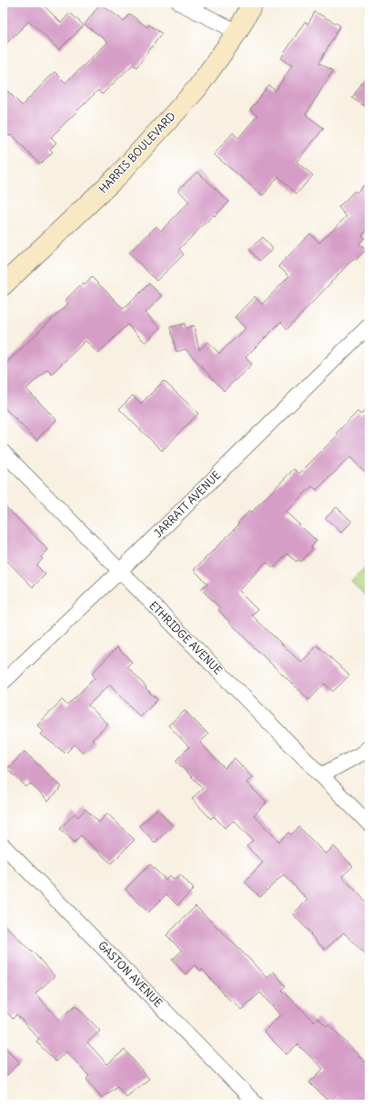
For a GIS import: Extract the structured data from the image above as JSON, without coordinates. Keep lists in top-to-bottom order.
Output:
{
  "streets": {
    "street": [
      "HARRIS BOULEVARD",
      "JARRATT AVENUE",
      "ETHRIDGE AVENUE",
      "GASTON AVENUE"
    ]
  },
  "crossings": [
    ["JARRATT AVENUE", "ETHRIDGE AVENUE"]
  ]
}
